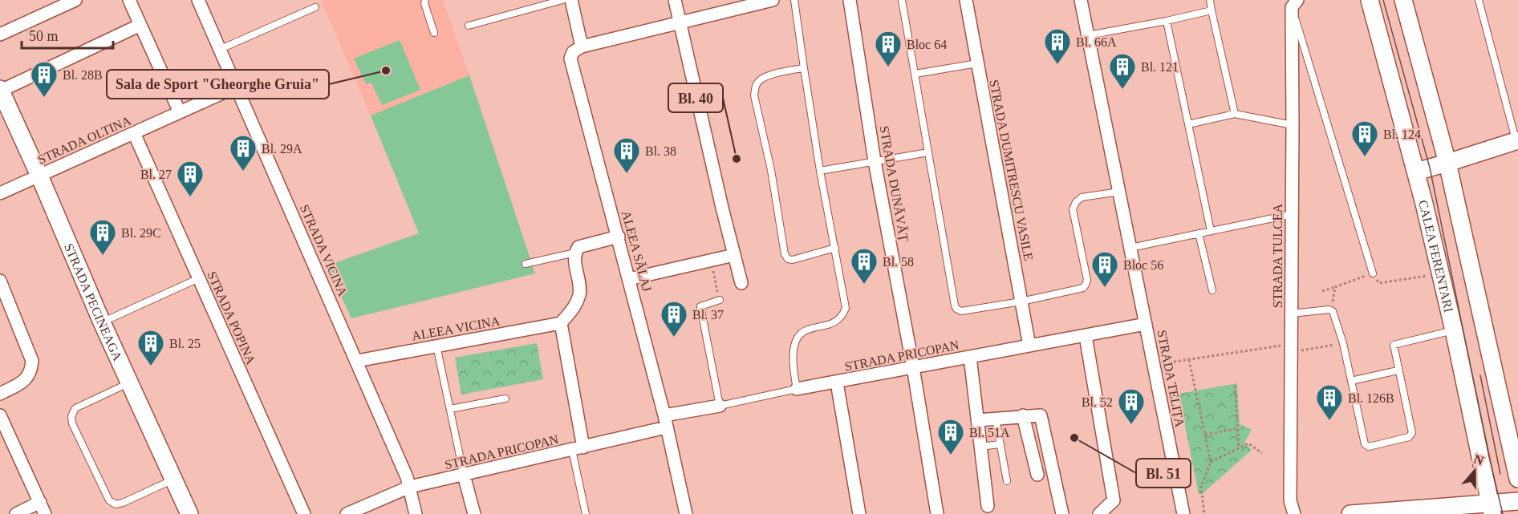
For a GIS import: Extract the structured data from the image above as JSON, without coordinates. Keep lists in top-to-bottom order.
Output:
{
  "streets": {
    "main road": ["CALEA FERENTARI", "STRADA PECINEAGA"],
    "street": [
      "STRADA OLTINA",
      "STRADA DUMITRESCU VASILE",
      "STRADA DUNĂVĂȚ",
      "STRADA VICINA",
      "ALEEA SĂLAJ",
      "STRADA TULCEA",
      "STRADA POPINA",
      "ALEEA VICINA",
      "STRADA PRICOPAN",
      "STRADA TELIȚA"
    ]
  },
  "crossings": [
    ["STRADA OLTINA", "STRADA VICINA"],
    ["STRADA OLTINA", "STRADA PECINEAGA"],
    ["STRADA OLTINA", "STRADA POPINA"],
    ["STRADA DUMITRESCU VASILE", "STRADA PRICOPAN"],
    ["STRADA DUNĂVĂȚ", "STRADA PRICOPAN"],
    ["STRADA VICINA", "ALEEA VICINA"],
    ["STRADA VICINA", "STRADA PRICOPAN"],
    ["ALEEA SĂLAJ", "STRADA PRICOPAN"],
    ["STRADA PRICOPAN", "STRADA TELIȚA"]
  ],
  "places": {
    "building": [
      "Bl. 66A",
      "Bloc 64",
      "Bl. 121",
      "Bl. 28B",
      "Bl. 124",
      "Bl. 29A",
      "Bl. 38",
      "Bl. 27",
      "Bl. 29C",
      "Bl. 58",
      "Bloc 56",
      "Bl. 37",
      "Bl. 25",
      "Bl. 126B",
      "Bl. 52",
      "Bl. 51A"
    ],
    "other": ["Sala de Sport \"Gheorghe Gruia\"", "Bl. 40", "Bl. 51"]
  },
  "scale_bar": "50 m",
  "north": "top"
}
